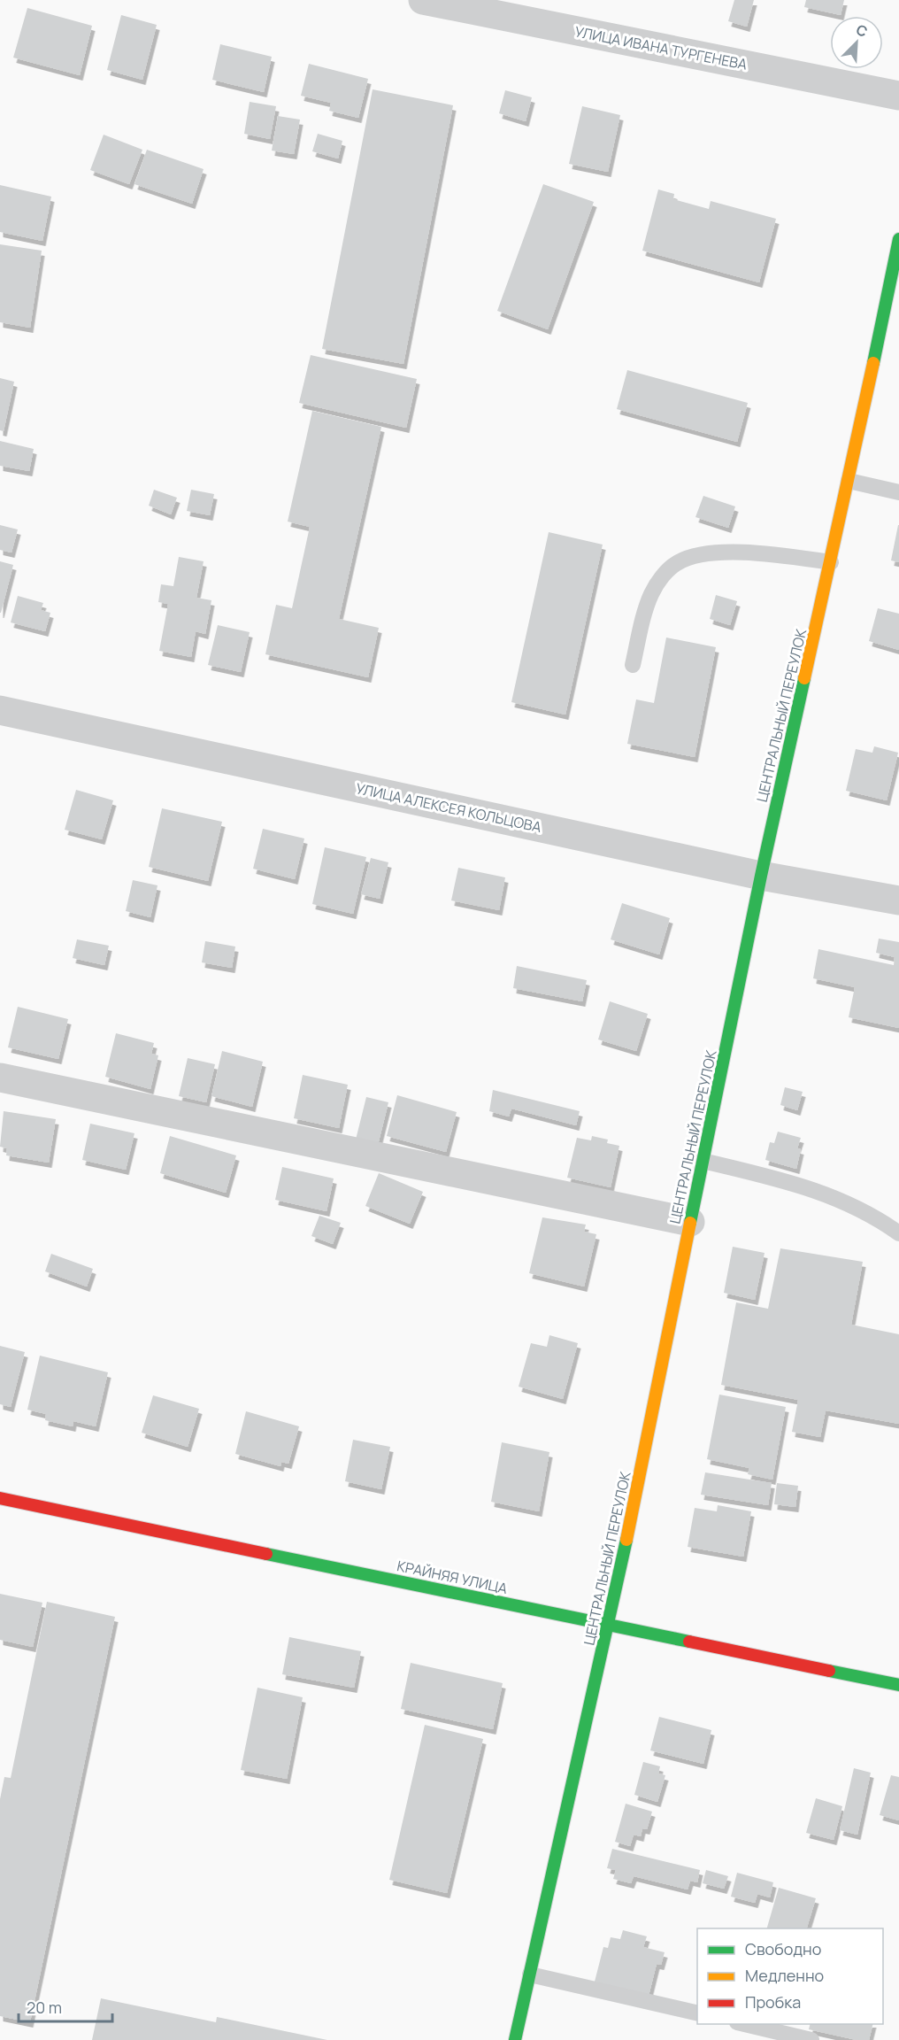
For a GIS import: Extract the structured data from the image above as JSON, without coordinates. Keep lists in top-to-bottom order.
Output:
{
  "streets": {
    "street": [
      "УЛИЦА ИВАНА ТУРГЕНЕВА",
      "ЦЕНТРАЛЬНЫЙ ПЕРЕУЛОК",
      "УЛИЦА АЛЕКСЕЯ КОЛЬЦОВА",
      "КРАЙНЯЯ УЛИЦА"
    ]
  },
  "crossings": [
    ["ЦЕНТРАЛЬНЫЙ ПЕРЕУЛОК", "УЛИЦА АЛЕКСЕЯ КОЛЬЦОВА"],
    ["ЦЕНТРАЛЬНЫЙ ПЕРЕУЛОК", "КРАЙНЯЯ УЛИЦА"]
  ],
  "legend": ["Свободно", "Медленно", "Пробка"],
  "scale_bar": "20 m",
  "north": "top right"
}
